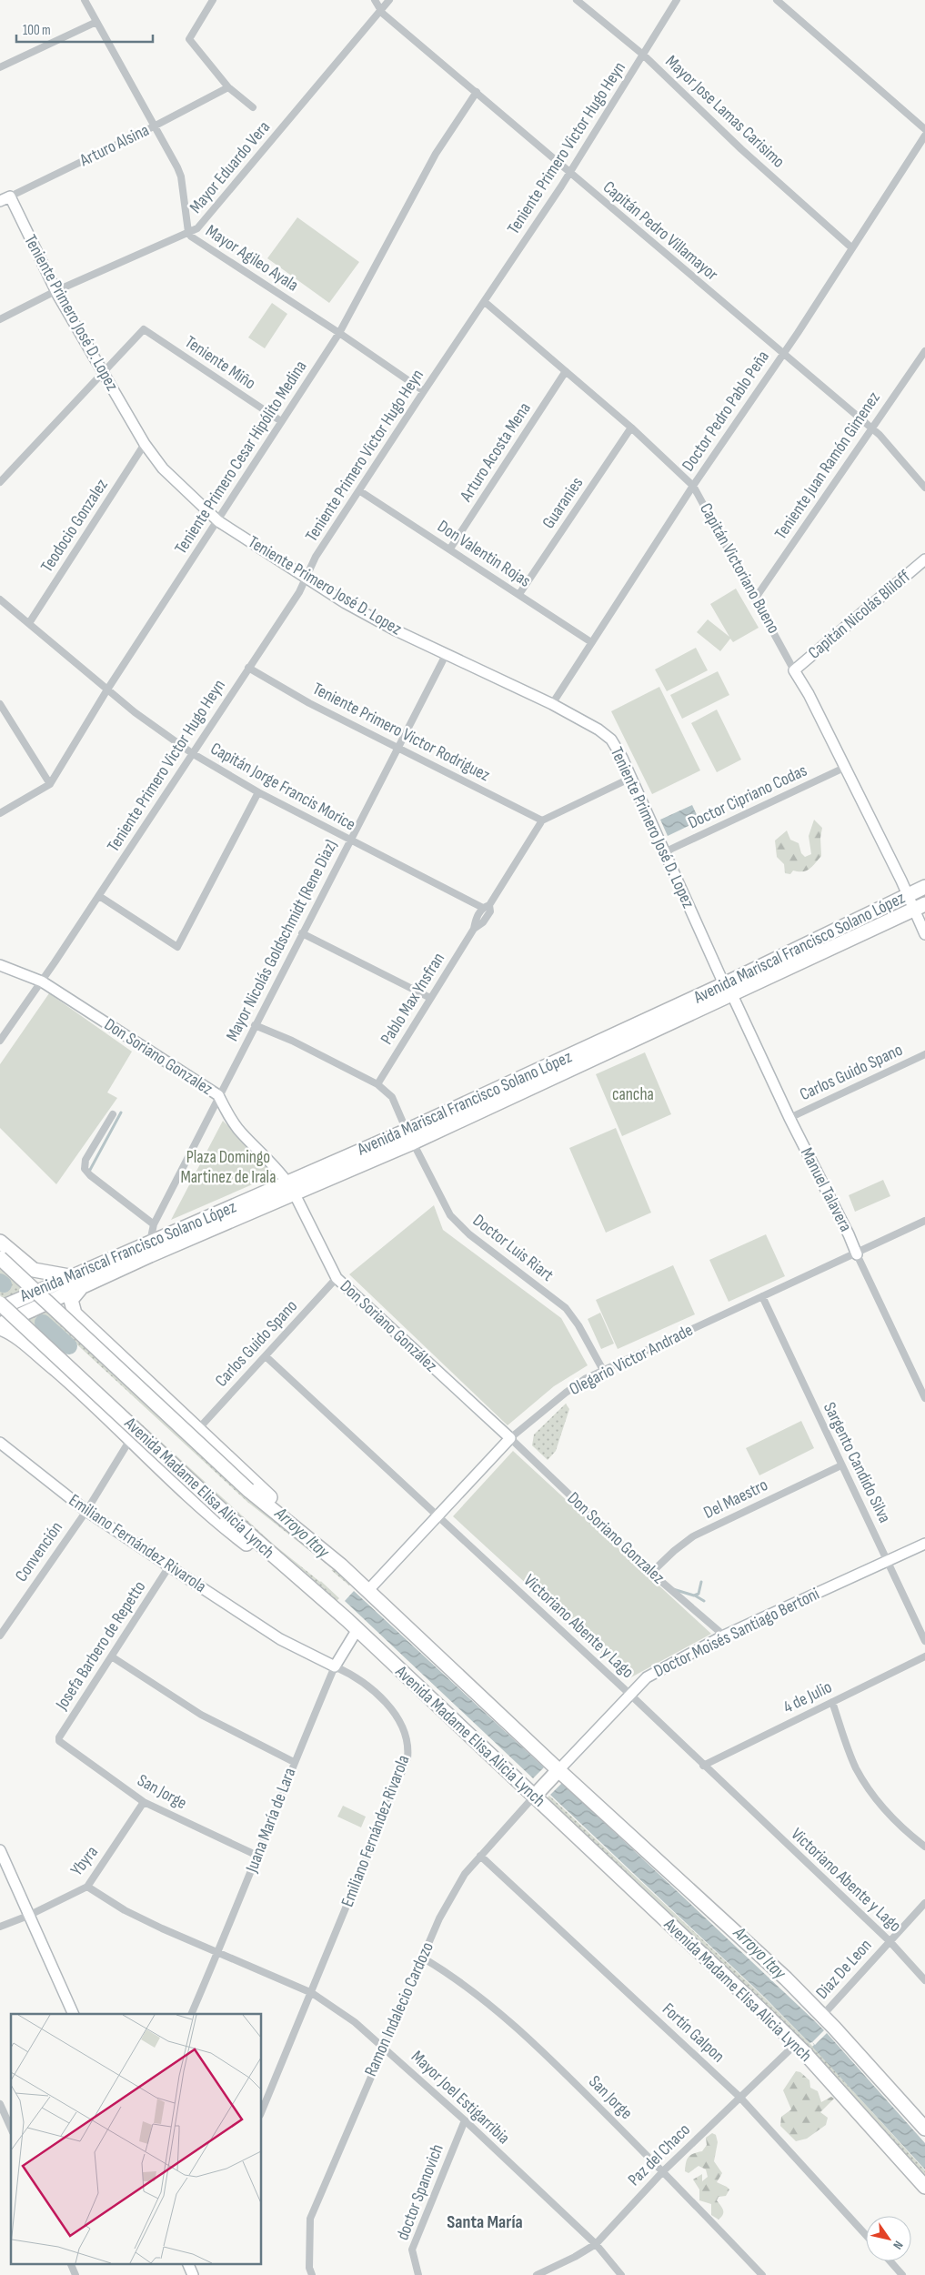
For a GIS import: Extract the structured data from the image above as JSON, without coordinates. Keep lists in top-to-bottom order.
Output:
{
  "streets": {
    "highway": ["Avenida Mariscal Francisco Solano López", "Avenida Madame Elisa Alicia Lynch", "Ramon Indalecio Cardozo"],
    "street": [
      "Mayor Jose Lamas Carisimo",
      "Arturo Alsina",
      "Teniente Primero Victor Hugo Heyn",
      "Mayor Eduardo Vera",
      "Capitán Pedro Villamayor",
      "Mayor Agileo Ayala",
      "Teniente Primero José D. Lopez",
      "Teniente Miño",
      "Doctor Pedro Pablo Peña",
      "Arturo Acosta Mena",
      "Teniente Primero Cesar Hipólito Medina",
      "Teniente Juan Ramón Gimenez",
      "Guaranies",
      "Teodocio Gonzalez",
      "Don Valentin Rojas",
      "Capitán Victoriano Bueno",
      "Capitán Nicolás Bliloff",
      "Teniente Primero Victor Rodriguez",
      "Capitán Jorge Francis Morice",
      "Doctor Cipriano Codas",
      "Mayor Nicolás Goldschmidt (Rene Diaz)",
      "Pablo Max Ynsfran",
      "Don Soriano Gonzalez",
      "Carlos Guido Spano",
      "Manuel Talavera",
      "Doctor Luis Riart",
      "Don Soriano González",
      "Olegario Victor Andrade",
      "Sargento Candido Silva",
      "Del Maestro",
      "Emiliano Fernández Rivarola",
      "Convención",
      "Victoriano Abente y Lago",
      "Doctor Moisés Santiago Bertoni",
      "Josefa Barbero de Repetto",
      "4 de Julio",
      "San Jorge",
      "Juana María de Lara",
      "Ybyra",
      "Diaz De Leon",
      "Fortín Galpon",
      "Mayor Joel Estigarribia",
      "Paz del Chaco",
      "doctor Spanovich"
    ]
  },
  "crossings": [
    ["Mayor Jose Lamas Carisimo", "Teniente Primero Victor Hugo Heyn"],
    ["Mayor Jose Lamas Carisimo", "Doctor Pedro Pablo Peña"],
    ["Arturo Alsina", "Mayor Agileo Ayala"],
    ["Arturo Alsina", "Teniente Primero José D. Lopez"],
    ["Teniente Primero Victor Hugo Heyn", "Capitán Pedro Villamayor"],
    ["Teniente Primero Victor Hugo Heyn", "Mayor Agileo Ayala"],
    ["Teniente Primero Victor Hugo Heyn", "Teniente Primero José D. Lopez"],
    ["Teniente Primero Victor Hugo Heyn", "Don Valentin Rojas"],
    ["Teniente Primero Victor Hugo Heyn", "Capitán Victoriano Bueno"],
    ["Teniente Primero Victor Hugo Heyn", "Teniente Primero Victor Rodriguez"],
    ["Teniente Primero Victor Hugo Heyn", "Capitán Jorge Francis Morice"],
    ["Teniente Primero Victor Hugo Heyn", "Don Soriano Gonzalez"],
    ["Mayor Eduardo Vera", "Capitán Pedro Villamayor"],
    ["Mayor Eduardo Vera", "Mayor Agileo Ayala"],
    ["Mayor Eduardo Vera", "Teniente Primero José D. Lopez"],
    ["Capitán Pedro Villamayor", "Doctor Pedro Pablo Peña"],
    ["Capitán Pedro Villamayor", "Teniente Primero Cesar Hipólito Medina"],
    ["Capitán Pedro Villamayor", "Teniente Juan Ramón Gimenez"],
    ["Mayor Agileo Ayala", "Teniente Primero Cesar Hipólito Medina"],
    ["Teniente Primero José D. Lopez", "Teniente Miño"],
    ["Teniente Primero José D. Lopez", "Doctor Pedro Pablo Peña"],
    ["Teniente Primero José D. Lopez", "Teniente Primero Cesar Hipólito Medina"],
    ["Teniente Primero José D. Lopez", "Teodocio Gonzalez"],
    ["Teniente Primero José D. Lopez", "Doctor Cipriano Codas"],
    ["Teniente Primero José D. Lopez", "Mayor Nicolás Goldschmidt (Rene Diaz)"],
    ["Teniente Primero José D. Lopez", "Avenida Mariscal Francisco Solano López"],
    ["Teniente Primero José D. Lopez", "Manuel Talavera"],
    ["Teniente Miño", "Teniente Primero Cesar Hipólito Medina"],
    ["Doctor Pedro Pablo Peña", "Don Valentin Rojas"],
    ["Doctor Pedro Pablo Peña", "Capitán Victoriano Bueno"],
    ["Arturo Acosta Mena", "Don Valentin Rojas"],
    ["Arturo Acosta Mena", "Capitán Victoriano Bueno"],
    ["Teniente Primero Cesar Hipólito Medina", "Capitán Jorge Francis Morice"],
    ["Teniente Juan Ramón Gimenez", "Capitán Victoriano Bueno"],
    ["Guaranies", "Don Valentin Rojas"],
    ["Guaranies", "Capitán Victoriano Bueno"],
    ["Teodocio Gonzalez", "Capitán Jorge Francis Morice"],
    ["Capitán Victoriano Bueno", "Capitán Nicolás Bliloff"],
    ["Capitán Victoriano Bueno", "Doctor Cipriano Codas"],
    ["Capitán Victoriano Bueno", "Avenida Mariscal Francisco Solano López"],
    ["Teniente Primero Victor Rodriguez", "Mayor Nicolás Goldschmidt (Rene Diaz)"],
    ["Capitán Jorge Francis Morice", "Mayor Nicolás Goldschmidt (Rene Diaz)"],
    ["Capitán Jorge Francis Morice", "Pablo Max Ynsfran"],
    ["Mayor Nicolás Goldschmidt (Rene Diaz)", "Avenida Mariscal Francisco Solano López"],
    ["Mayor Nicolás Goldschmidt (Rene Diaz)", "Don Soriano Gonzalez"],
    ["Mayor Nicolás Goldschmidt (Rene Diaz)", "Doctor Luis Riart"],
    ["Avenida Mariscal Francisco Solano López", "Don Soriano Gonzalez"],
    ["Avenida Mariscal Francisco Solano López", "Manuel Talavera"],
    ["Avenida Mariscal Francisco Solano López", "Doctor Luis Riart"],
    ["Avenida Mariscal Francisco Solano López", "Don Soriano González"],
    ["Avenida Mariscal Francisco Solano López", "Avenida Madame Elisa Alicia Lynch"],
    ["Pablo Max Ynsfran", "Doctor Luis Riart"],
    ["Don Soriano Gonzalez", "Don Soriano González"],
    ["Don Soriano Gonzalez", "Olegario Victor Andrade"],
    ["Don Soriano Gonzalez", "Del Maestro"],
    ["Don Soriano Gonzalez", "Doctor Moisés Santiago Bertoni"],
    ["Carlos Guido Spano", "Manuel Talavera"],
    ["Carlos Guido Spano", "Don Soriano González"],
    ["Carlos Guido Spano", "Victoriano Abente y Lago"],
    ["Manuel Talavera", "Olegario Victor Andrade"],
    ["Doctor Luis Riart", "Olegario Victor Andrade"],
    ["Don Soriano González", "Olegario Victor Andrade"],
    ["Olegario Victor Andrade", "Sargento Candido Silva"],
    ["Olegario Victor Andrade", "Avenida Madame Elisa Alicia Lynch"],
    ["Olegario Victor Andrade", "Victoriano Abente y Lago"],
    ["Sargento Candido Silva", "Del Maestro"],
    ["Sargento Candido Silva", "Doctor Moisés Santiago Bertoni"],
    ["Avenida Madame Elisa Alicia Lynch", "Doctor Moisés Santiago Bertoni"],
    ["Avenida Madame Elisa Alicia Lynch", "Juana María de Lara"],
    ["Avenida Madame Elisa Alicia Lynch", "Diaz De Leon"],
    ["Avenida Madame Elisa Alicia Lynch", "Ramon Indalecio Cardozo"],
    ["Avenida Madame Elisa Alicia Lynch", "Paz del Chaco"],
    ["Emiliano Fernández Rivarola", "Convención"],
    ["Emiliano Fernández Rivarola", "Josefa Barbero de Repetto"],
    ["Emiliano Fernández Rivarola", "Juana María de Lara"],
    ["Emiliano Fernández Rivarola", "Mayor Joel Estigarribia"],
    ["Victoriano Abente y Lago", "Doctor Moisés Santiago Bertoni"],
    ["Victoriano Abente y Lago", "4 de Julio"],
    ["Victoriano Abente y Lago", "Diaz De Leon"],
    ["Doctor Moisés Santiago Bertoni", "Ramon Indalecio Cardozo"],
    ["Josefa Barbero de Repetto", "San Jorge"],
    ["San Jorge", "Juana María de Lara"],
    ["San Jorge", "Ybyra"],
    ["San Jorge", "Ramon Indalecio Cardozo"],
    ["San Jorge", "Paz del Chaco"],
    ["Juana María de Lara", "Mayor Joel Estigarribia"],
    ["Ybyra", "Mayor Joel Estigarribia"],
    ["Ramon Indalecio Cardozo", "Fortín Galpon"],
    ["Ramon Indalecio Cardozo", "Mayor Joel Estigarribia"],
    ["Fortín Galpon", "Paz del Chaco"],
    ["Mayor Joel Estigarribia", "Paz del Chaco"],
    ["Mayor Joel Estigarribia", "doctor Spanovich"]
  ],
  "districts": ["Santa María"],
  "water": ["Arroyo Itay"],
  "parks": ["cancha", "Plaza Domingo Martinez de Irala"],
  "scale_bar": "100 m",
  "north": "bottom right"
}
